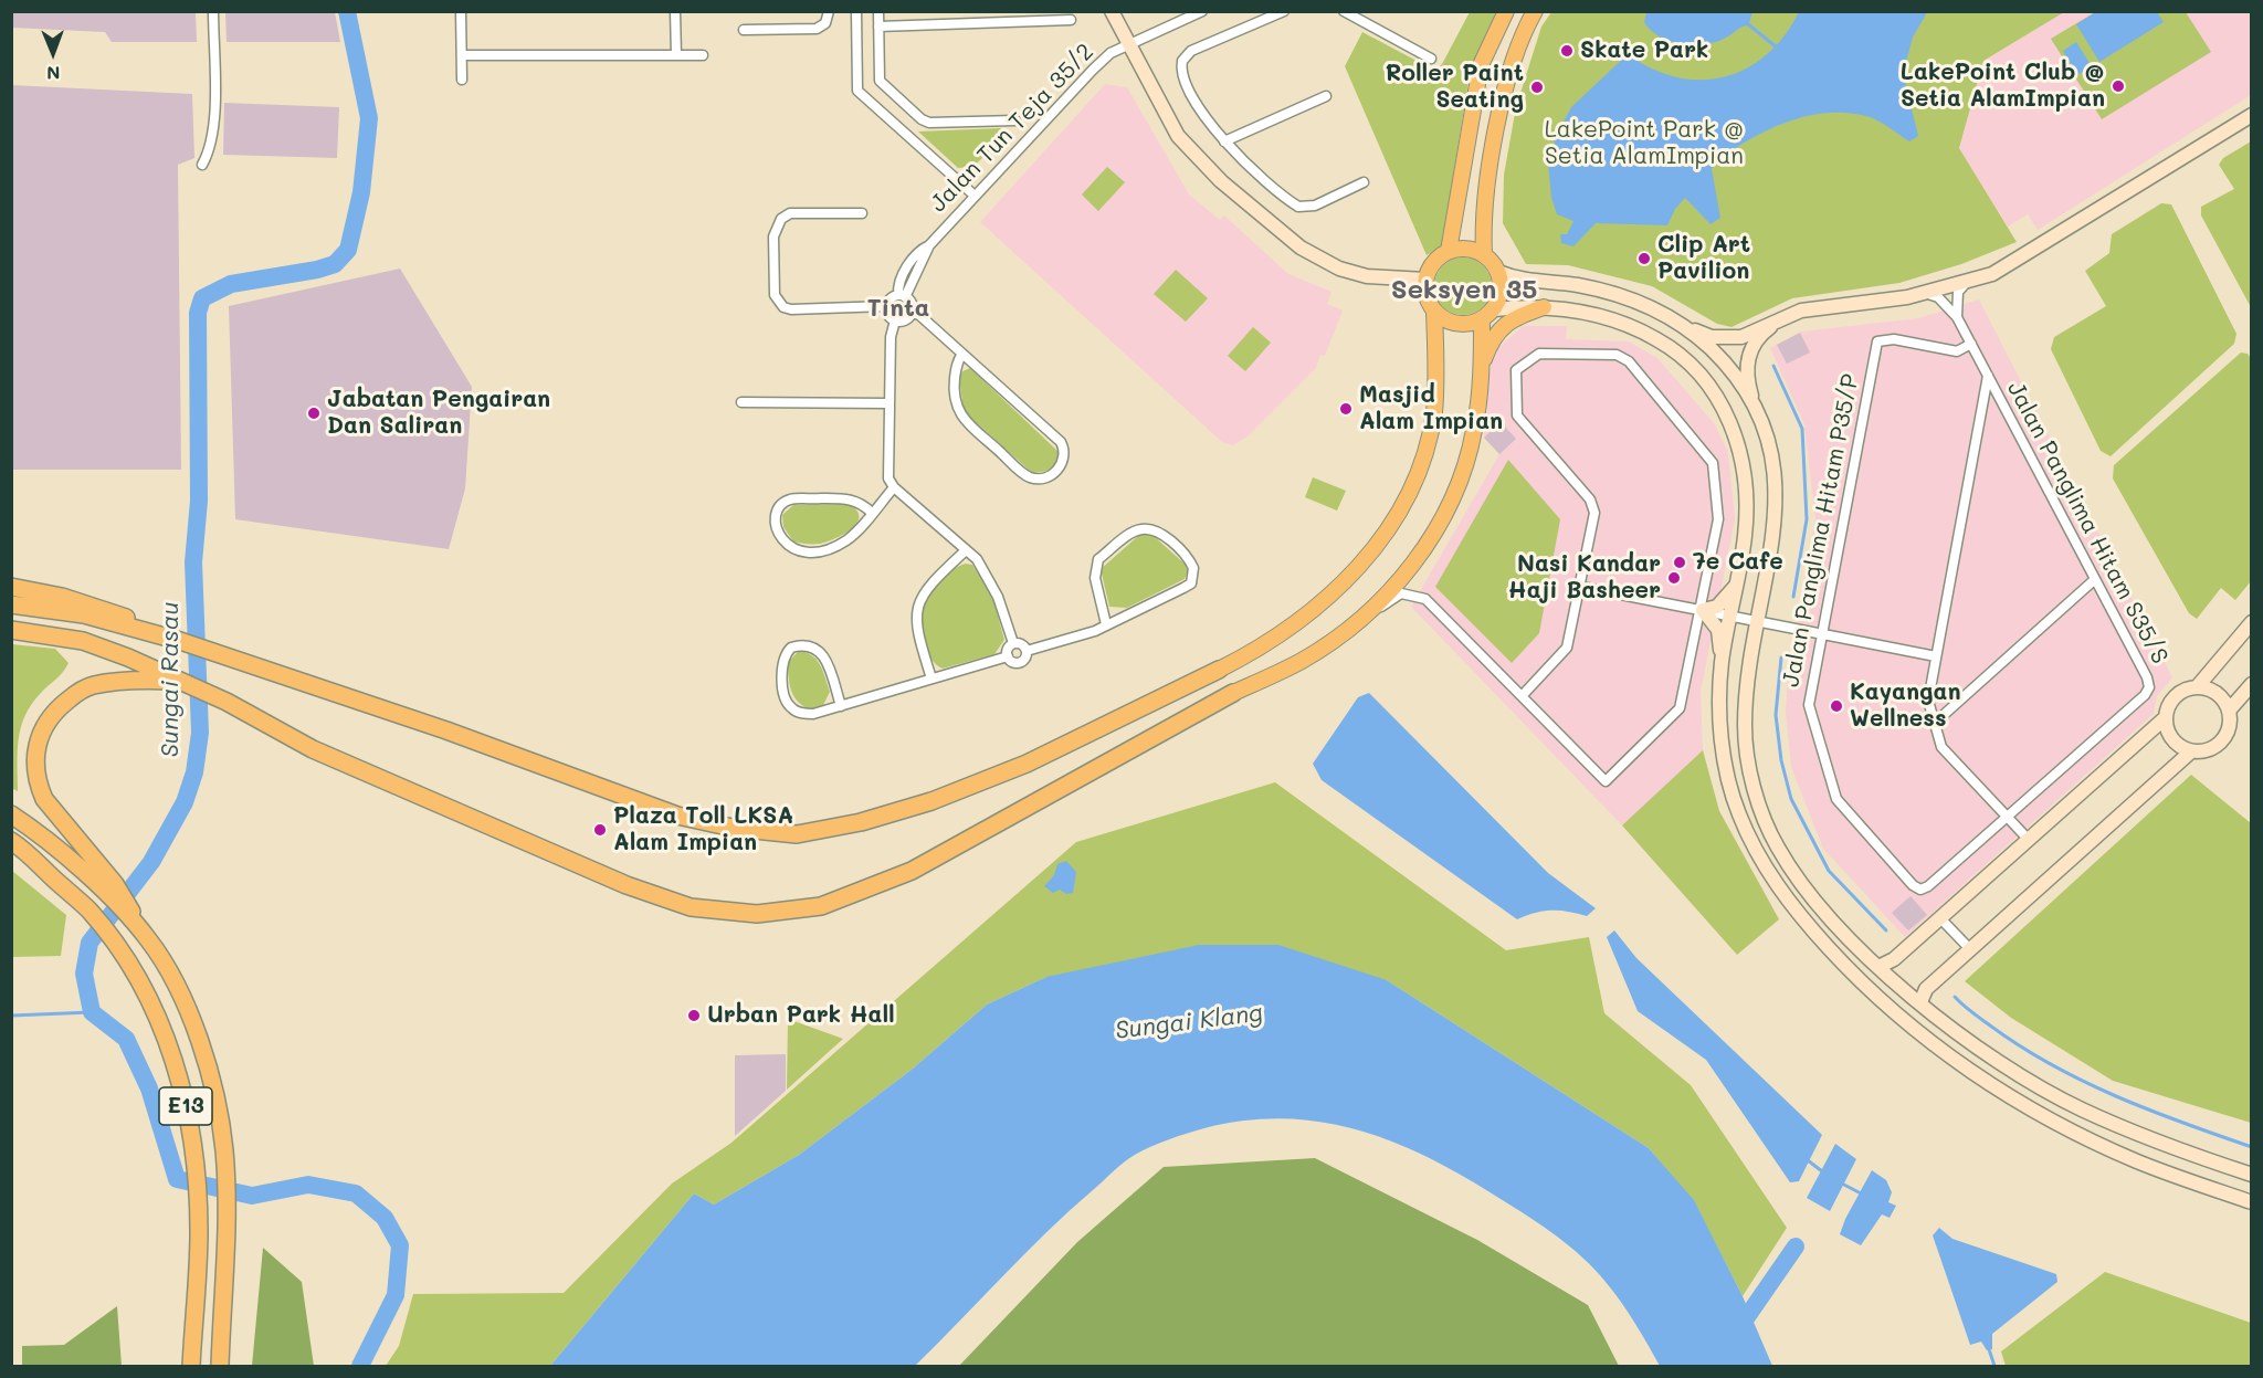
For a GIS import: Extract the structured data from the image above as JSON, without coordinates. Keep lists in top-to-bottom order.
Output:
{
  "streets": {
    "highway": ["E13"],
    "street": ["Jalan Tun Teja 35/2", "Jalan Panglima Hitam S35/S", "Jalan Panglima Hitam P35/P"]
  },
  "crossings": [
    ["Jalan Panglima Hitam S35/S", "Jalan Panglima Hitam P35/P"]
  ],
  "districts": ["Seksyen 35", "Tinta"],
  "water": ["Sungai Rasau", "Sungai Klang"],
  "parks": ["LakePoint Park @ Setia AlamImpian"],
  "places": [
    "Skate Park",
    "LakePoint Club @ Setia AlamImpian",
    "Roller Paint Seating",
    "Clip Art Pavilion",
    "Masjid Alam Impian",
    "Jabatan Pengairan Dan Saliran",
    "7e Cafe",
    "Nasi Kandar Haji Basheer",
    "Kayangan Wellness",
    "Plaza Toll LKSA Alam Impian",
    "Urban Park Hall"
  ],
  "north": "bottom"
}
